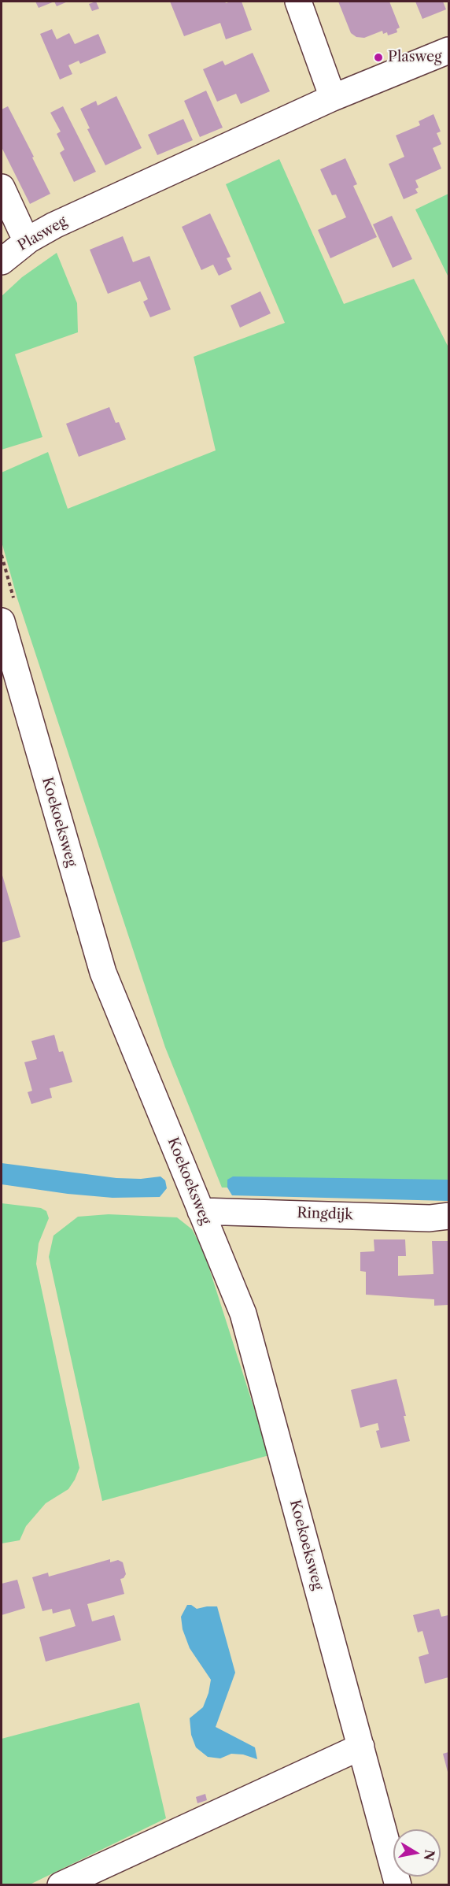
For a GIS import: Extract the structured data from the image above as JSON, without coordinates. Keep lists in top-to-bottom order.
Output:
{
  "streets": {
    "street": ["Plasweg", "Koekoeksweg", "Ringdijk"]
  },
  "crossings": [
    ["Koekoeksweg", "Ringdijk"]
  ],
  "places": ["Plasweg"],
  "north": "right"
}
